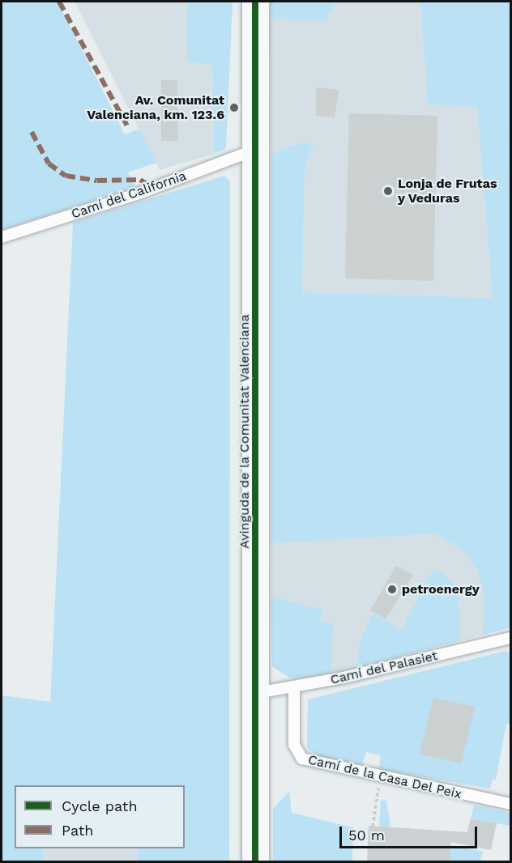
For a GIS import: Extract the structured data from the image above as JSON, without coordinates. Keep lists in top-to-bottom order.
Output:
{
  "streets": {
    "main road": ["Avinguda de la Comunitat Valenciana"],
    "lane": ["Camí del California", "Camí del Palasiet", "Camí de la Casa Del Peix"]
  },
  "crossings": [
    ["Camí del California", "Avinguda de la Comunitat Valenciana"],
    ["Avinguda de la Comunitat Valenciana", "Camí del Palasiet"],
    ["Camí del Palasiet", "Camí de la Casa Del Peix"]
  ],
  "places": ["Av. Comunitat Valenciana, km. 123.6", "Lonja de Frutas y Veduras", "petroenergy"],
  "legend": ["Cycle path", "Path"],
  "scale_bar": "50 m"
}
